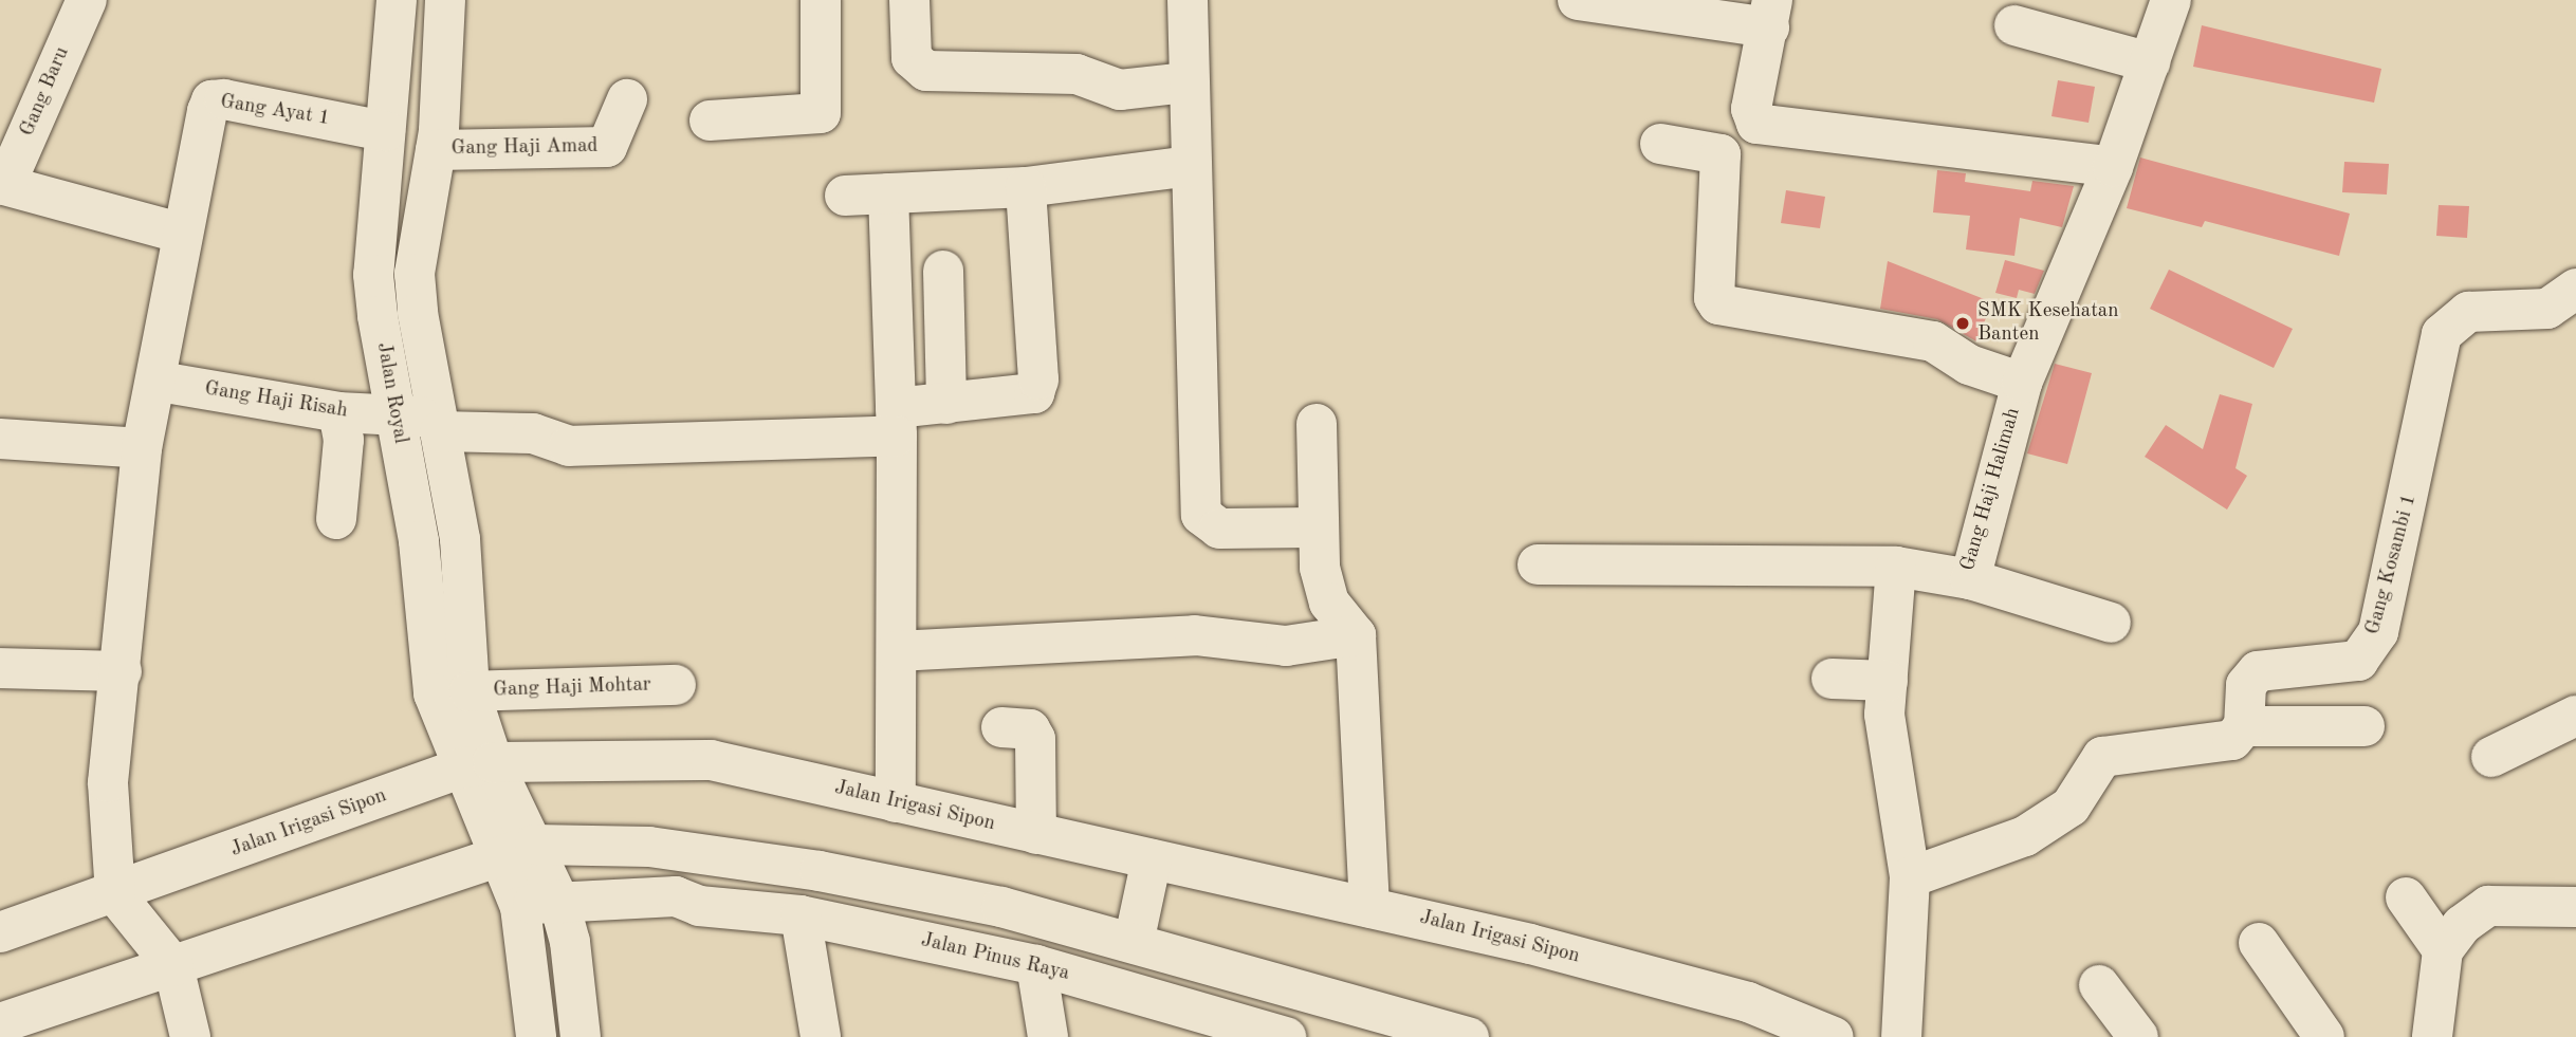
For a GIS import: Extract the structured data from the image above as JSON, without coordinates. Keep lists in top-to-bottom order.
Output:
{
  "streets": {
    "street": [
      "Gang Baru",
      "Gang Ayat 1",
      "Gang Haji Amad",
      "Jalan Royal",
      "Gang Haji Risah",
      "Gang Haji Halimah",
      "Gang Kosambi 1",
      "Gang Haji Mohtar",
      "Jalan Irigasi Sipon",
      "Jalan Pinus Raya"
    ]
  },
  "crossings": [
    ["Gang Ayat 1", "Jalan Royal"],
    ["Gang Haji Amad", "Jalan Royal"],
    ["Jalan Royal", "Gang Haji Risah"],
    ["Jalan Royal", "Gang Haji Mohtar"],
    ["Jalan Royal", "Jalan Irigasi Sipon"]
  ],
  "places": ["SMK Kesehatan Banten"]
}
